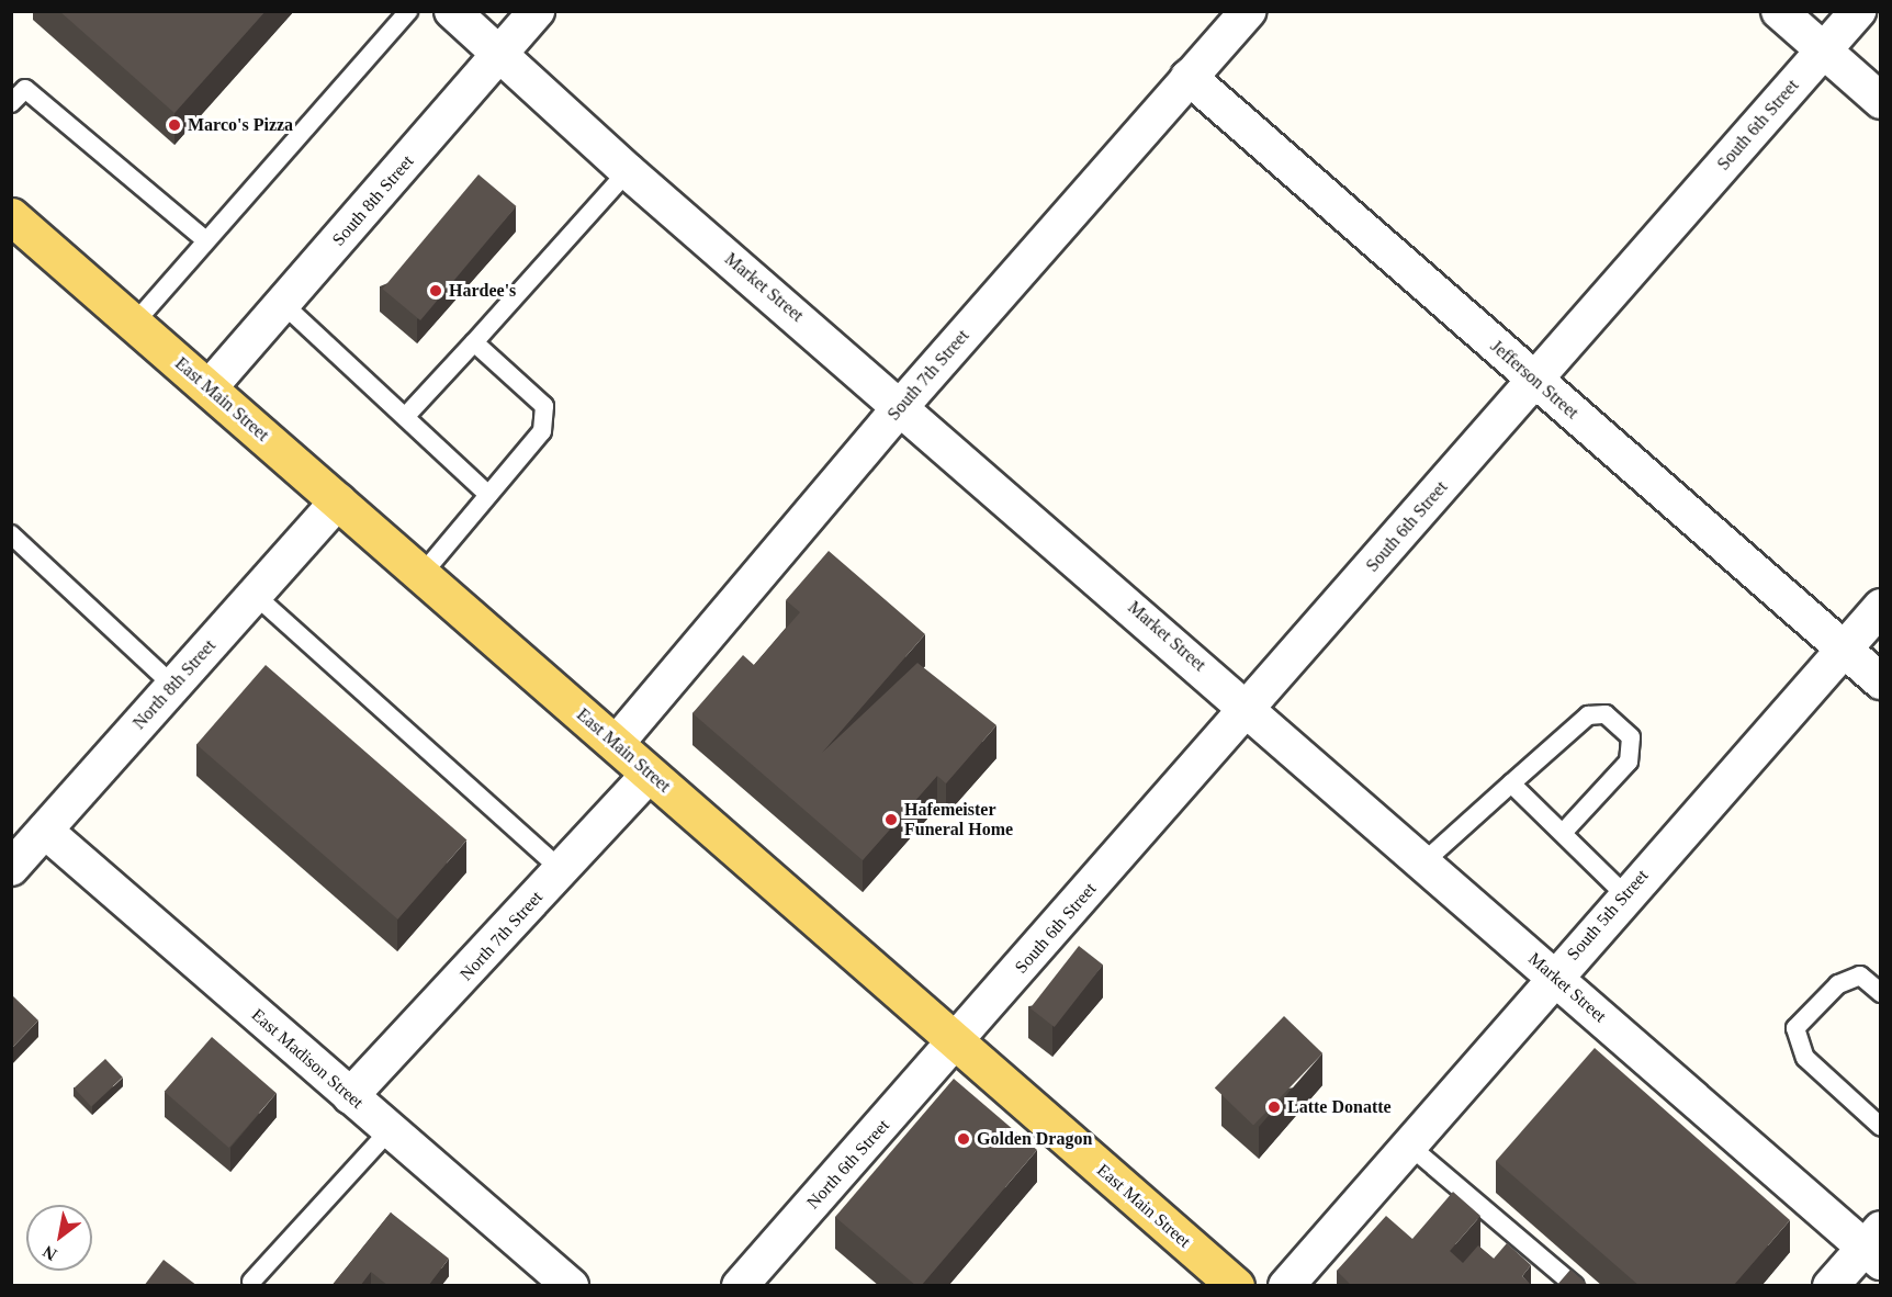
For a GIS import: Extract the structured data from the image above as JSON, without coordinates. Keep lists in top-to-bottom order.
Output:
{
  "streets": {
    "main road": ["East Main Street"],
    "street": [
      "South 6th Street",
      "South 8th Street",
      "Market Street",
      "South 7th Street",
      "Jefferson Street",
      "North 8th Street",
      "South 5th Street",
      "North 7th Street",
      "East Madison Street",
      "North 6th Street"
    ]
  },
  "crossings": [
    ["South 6th Street", "Market Street"],
    ["South 6th Street", "Jefferson Street"],
    ["South 6th Street", "East Main Street"],
    ["South 6th Street", "North 6th Street"],
    ["South 8th Street", "Market Street"],
    ["South 8th Street", "East Main Street"],
    ["Market Street", "South 7th Street"],
    ["Market Street", "South 5th Street"],
    ["South 7th Street", "Jefferson Street"],
    ["South 7th Street", "East Main Street"],
    ["Jefferson Street", "South 5th Street"],
    ["East Main Street", "North 8th Street"],
    ["East Main Street", "North 7th Street"],
    ["East Main Street", "North 6th Street"],
    ["North 8th Street", "East Madison Street"],
    ["North 7th Street", "East Madison Street"]
  ],
  "places": [
    "Marco's Pizza",
    "Hardee's",
    "Hafemeister Funeral Home",
    "Latte Donatte",
    "Golden Dragon"
  ],
  "north": "bottom left"
}
